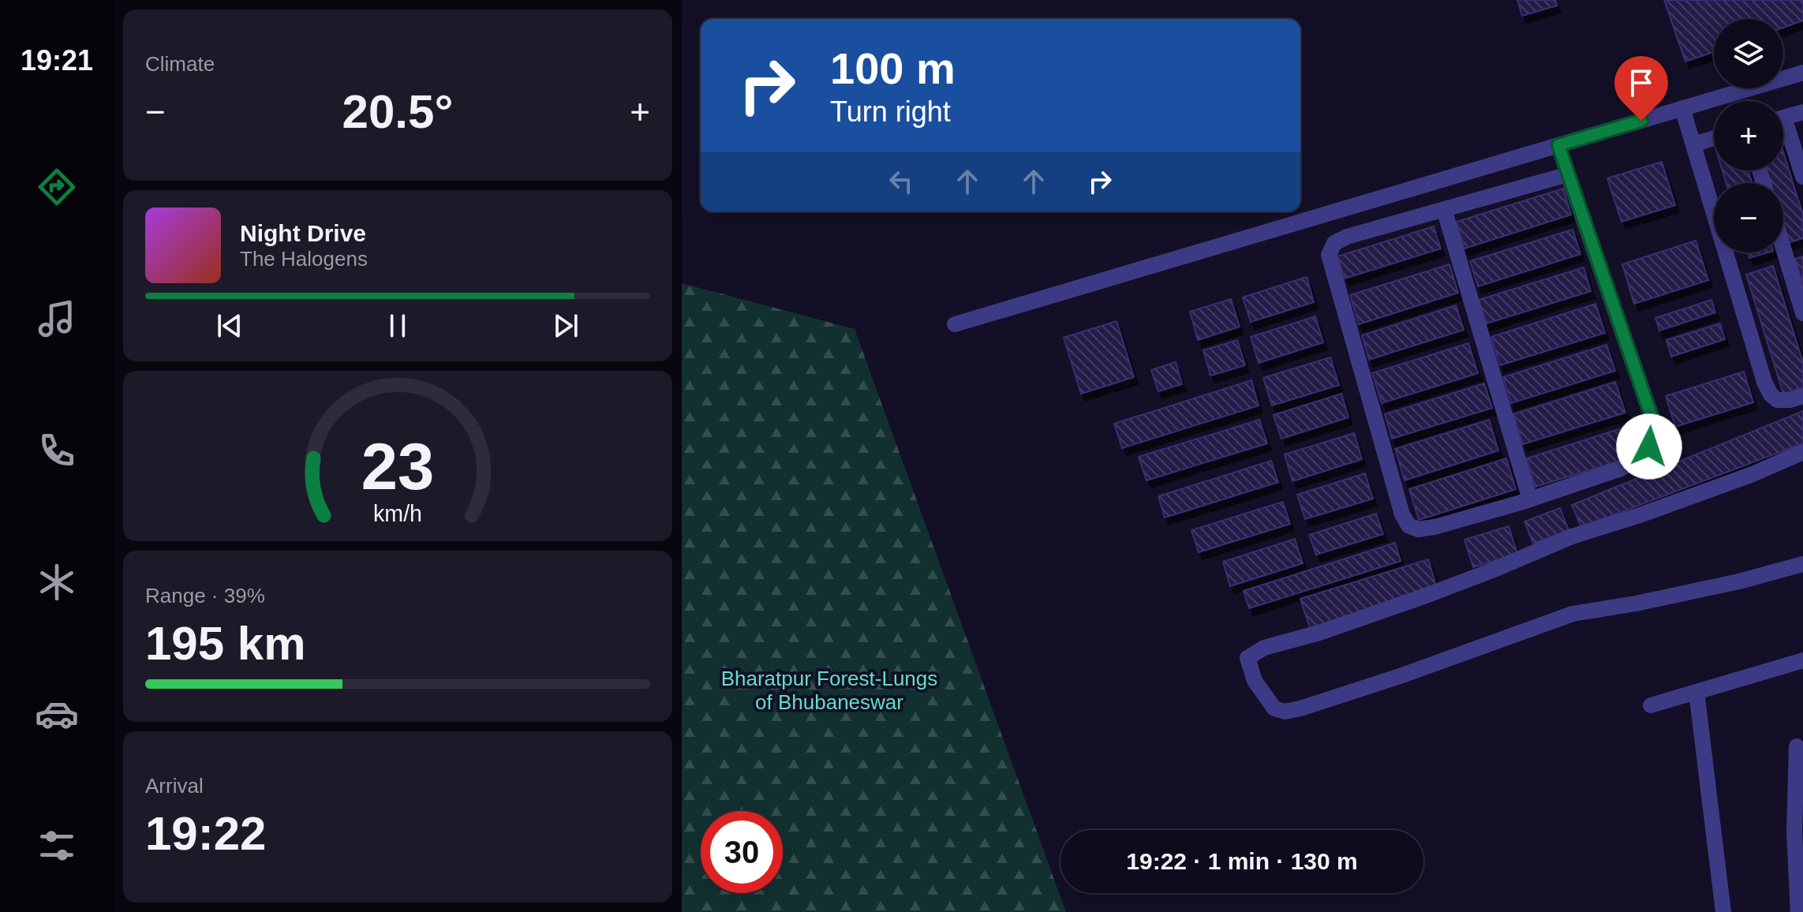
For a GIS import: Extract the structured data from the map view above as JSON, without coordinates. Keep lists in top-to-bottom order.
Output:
{
  "parks": ["Bharatpur Forest-Lungs of Bhubaneswar"],
  "page": {
    "tabs": "19:21",
    "tile": [
      "Climate",
      ["Range · 39%", "195 km"],
      ["Arrival", "19:22"]
    ],
    "map_buttons": ["+", "−"],
    "turn": ["100 m", "Turn right"],
    "heat": ["−", "20.5°", "+"],
    "song": ["Night Drive", "The Halogens"],
    "limit": "30",
    "trip": "19:22 · 1 min · 130 m",
    "gauge": ["23", "km/h"]
  }
}
